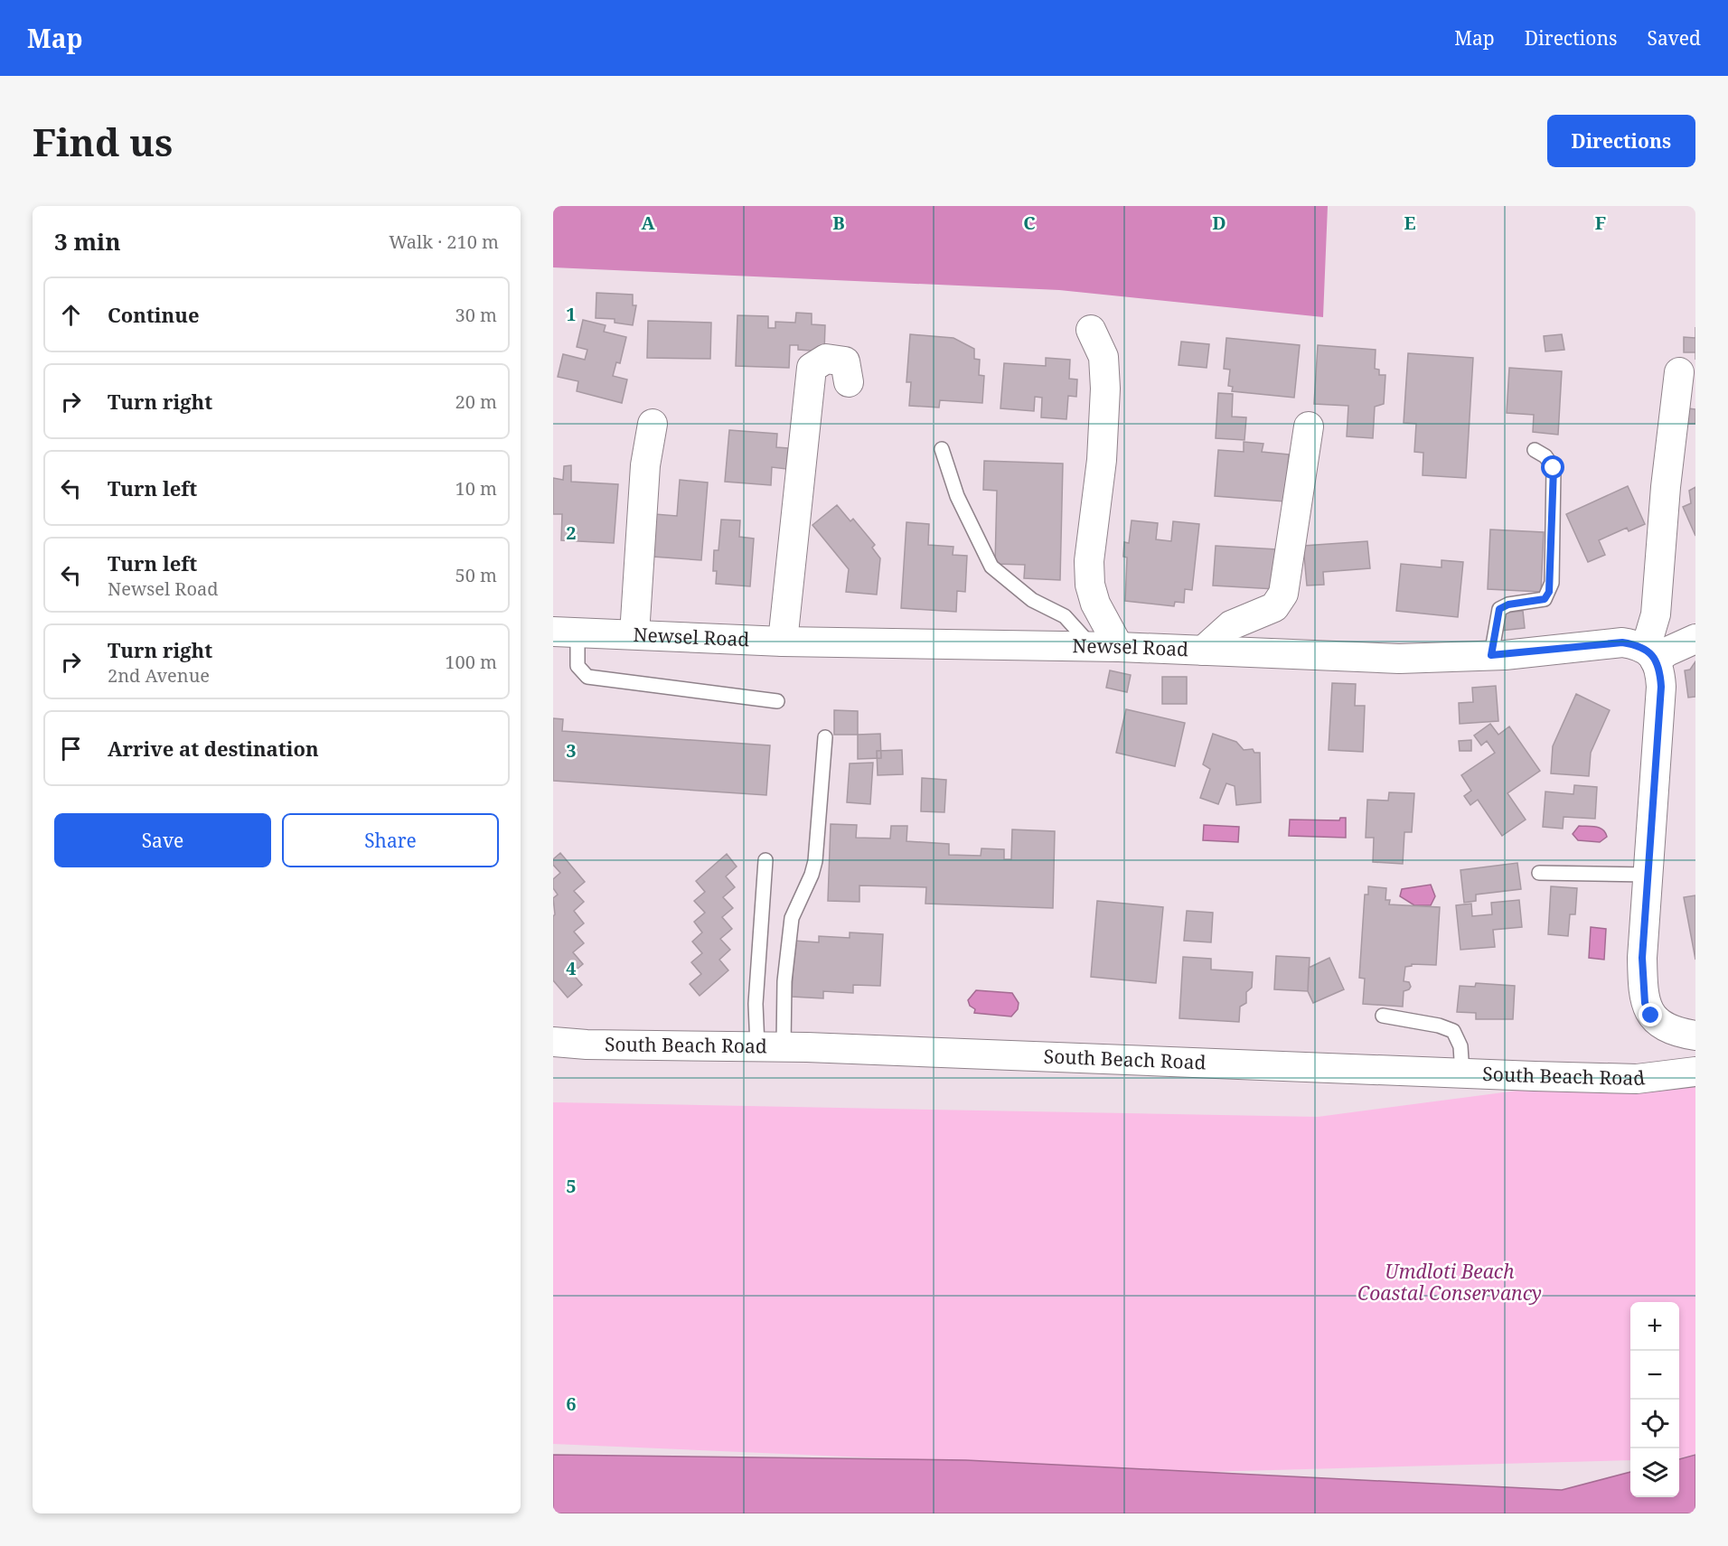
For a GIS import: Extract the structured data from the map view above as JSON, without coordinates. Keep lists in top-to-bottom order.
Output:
{
  "streets": {
    "street": ["Newsel Road", "South Beach Road"]
  },
  "parks": ["Umdloti Beach Coastal Conservancy"],
  "page": {
    "header": "Map",
    "nav": ["Map", "Directions", "Saved"],
    "buttons": [
      "Directions",
      ["Save", "Share"]
    ],
    "title": "Find us",
    "heading": ["3 min", "Walk · 210 m"],
    "list": [
      ["Continue", "30 m"],
      ["Turn right", "20 m"],
      ["Turn left", "10 m"],
      ["Turn left", "Newsel Road", "50 m"],
      ["Turn right", "2nd Avenue", "100 m"],
      "Arrive at destination"
    ],
    "map_buttons": ["+", "−"]
  },
  "grid": {
    "columns": [
      "A",
      "B",
      "C",
      "D",
      "E",
      "F"
    ],
    "rows": [
      "1",
      "2",
      "3",
      "4",
      "5",
      "6"
    ]
  }
}
